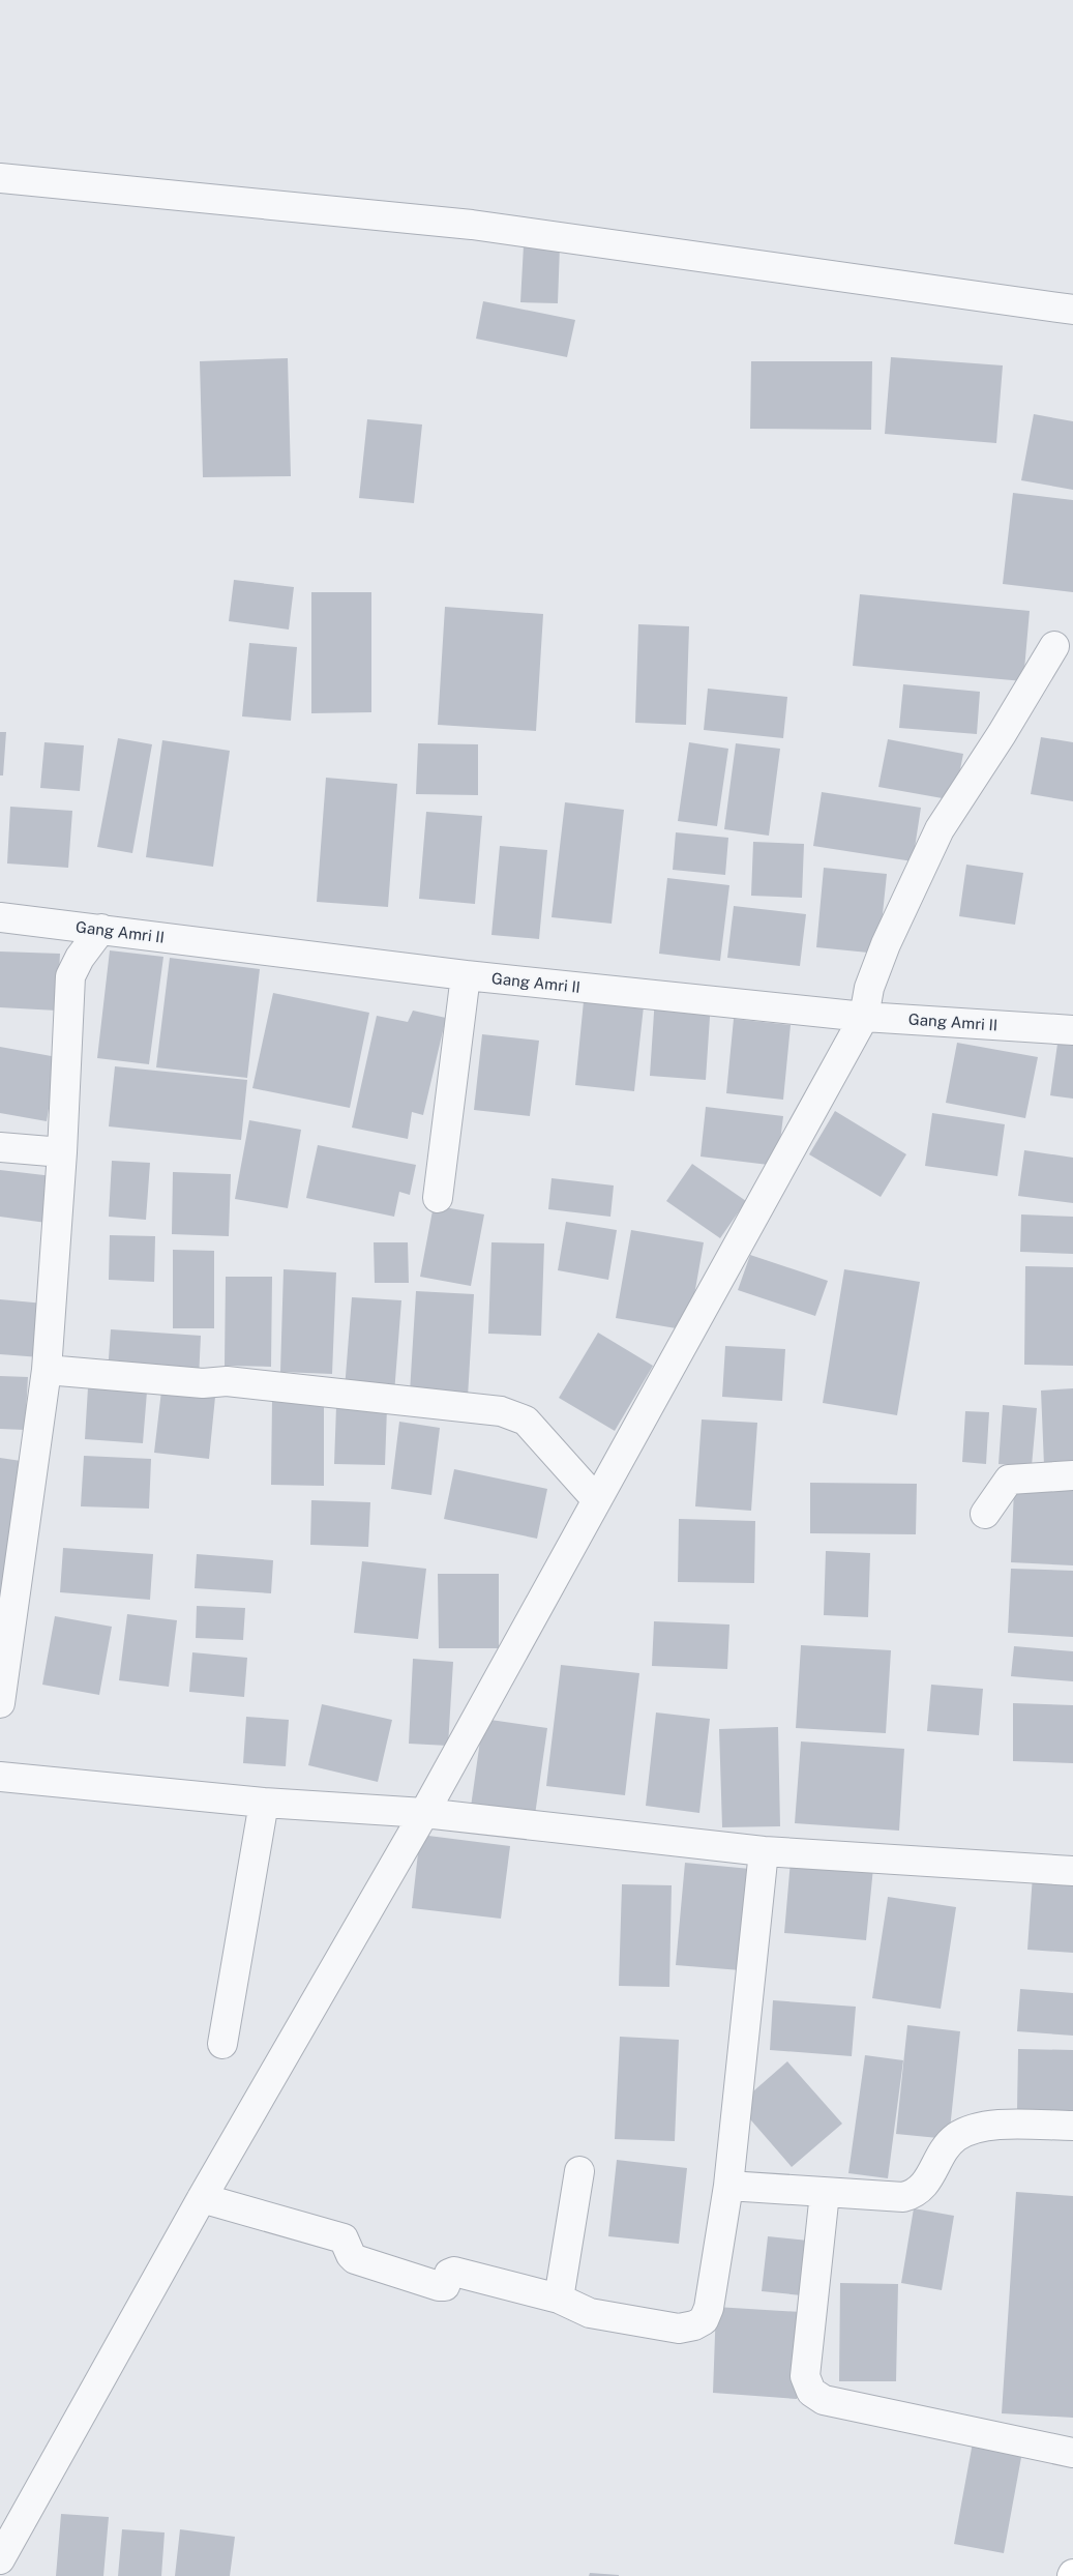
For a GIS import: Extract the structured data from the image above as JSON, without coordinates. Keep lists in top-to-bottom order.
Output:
{
  "streets": {
    "street": ["Gang Amri II"]
  }
}
